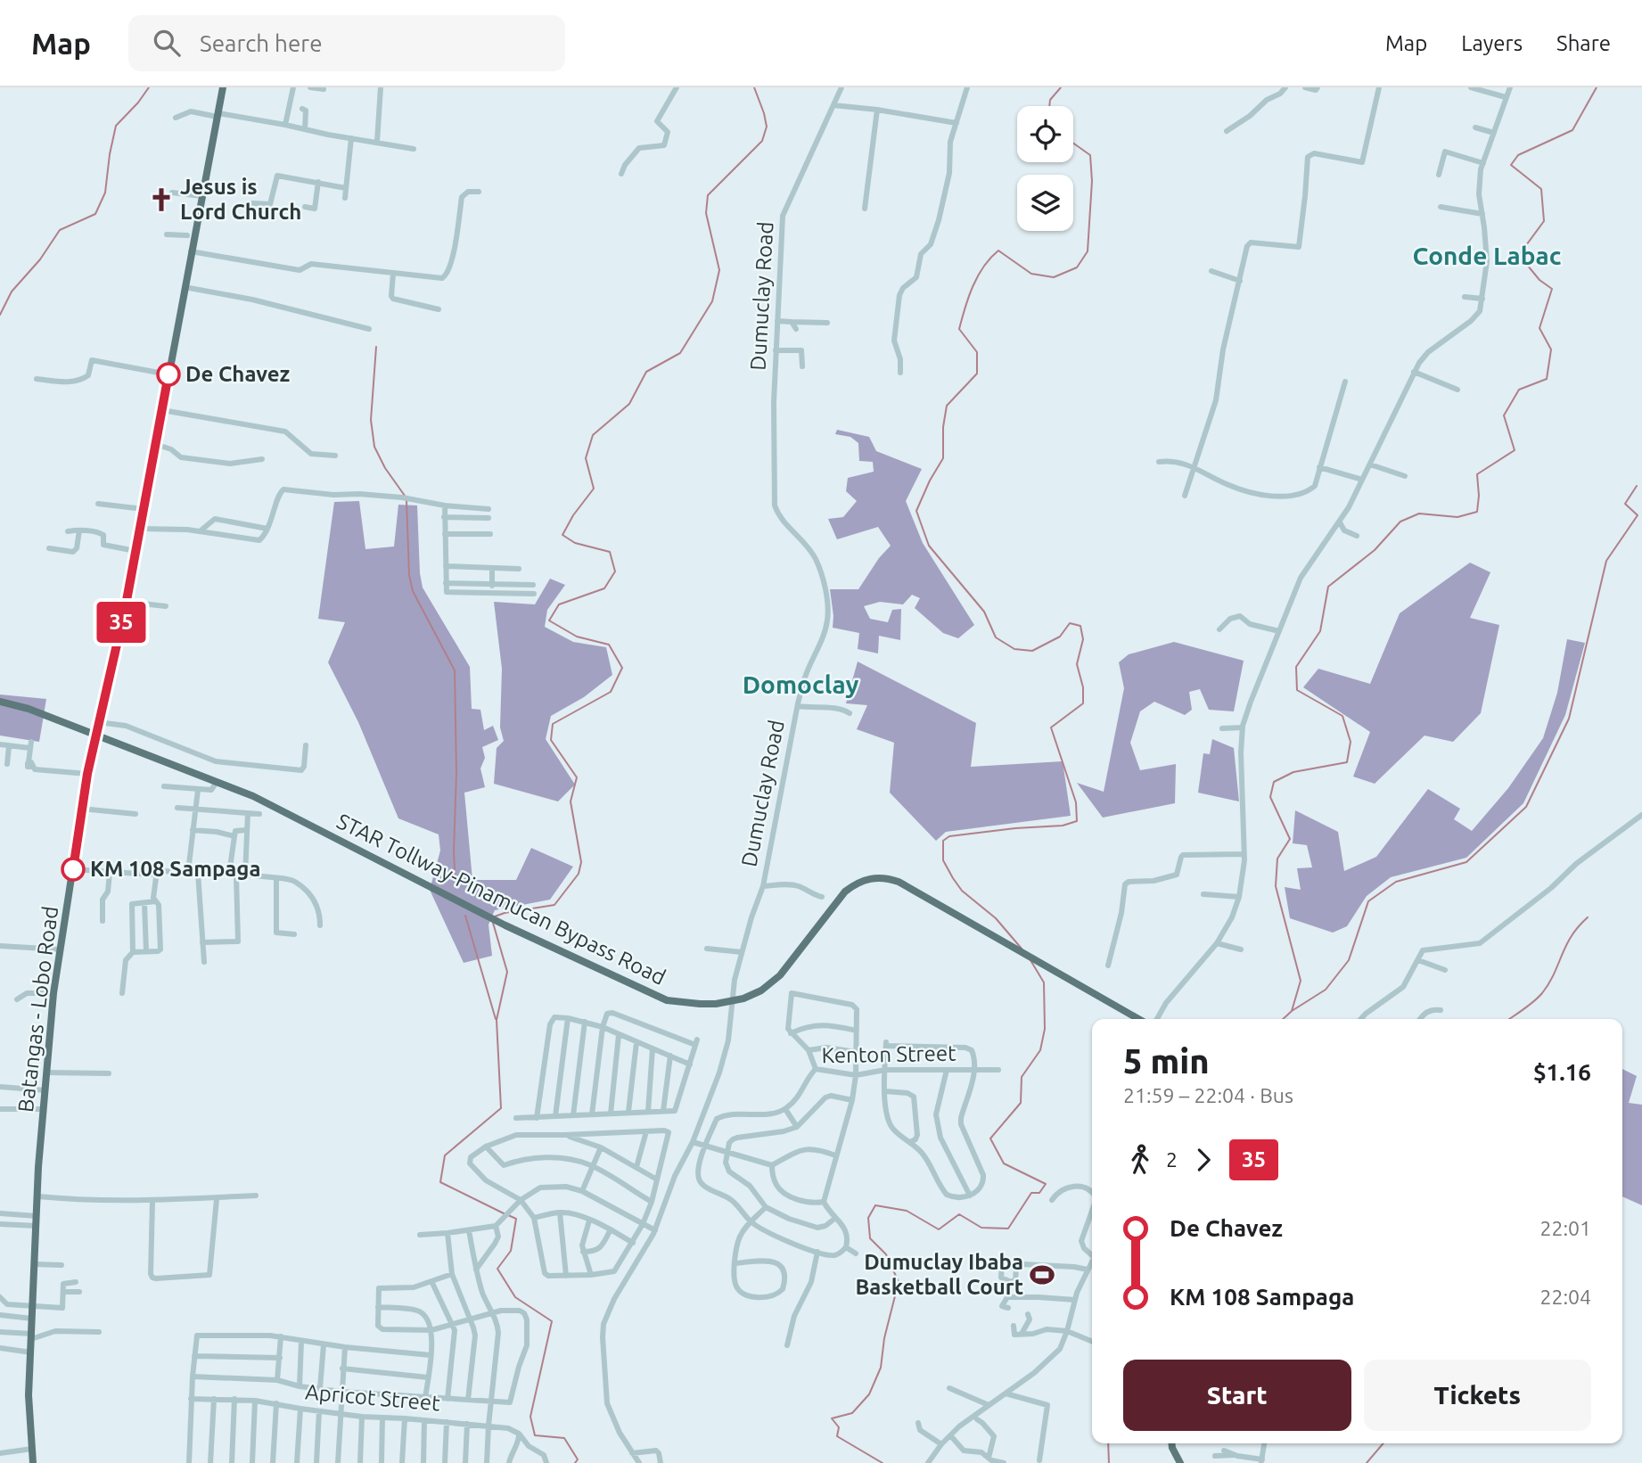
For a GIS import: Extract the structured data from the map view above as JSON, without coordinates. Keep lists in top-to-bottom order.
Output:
{
  "streets": {
    "main road": ["STAR Tollway-Pinamucan Bypass Road", "Batangas - Lobo Road"],
    "street": ["Dumuclay Road", "Kenton Street", "Apricot Street"]
  },
  "crossings": [
    ["Dumuclay Road", "STAR Tollway-Pinamucan Bypass Road"],
    ["STAR Tollway-Pinamucan Bypass Road", "Batangas - Lobo Road"]
  ],
  "districts": ["Conde Labac", "Domoclay"],
  "places": {
    "church": ["Jesus is Lord Church"],
    "other": ["De Chavez", "KM 108 Sampaga"],
    "sports": ["Dumuclay Ibaba Basketball Court"]
  },
  "lines": ["bus line 35"],
  "page": {
    "header": "Map",
    "search": "Search here",
    "nav": ["Map", "Layers", "Share"],
    "on_map": "35",
    "heading": ["5 min", "21:59 – 22:04 · Bus", "$1.16"],
    "legs": ["2", "35"],
    "list": [
      {
        "name": "De Chavez",
        "value": "22:01"
      },
      {
        "name": "KM 108 Sampaga",
        "value": "22:04"
      }
    ],
    "buttons": ["Start", "Tickets"]
  }
}
